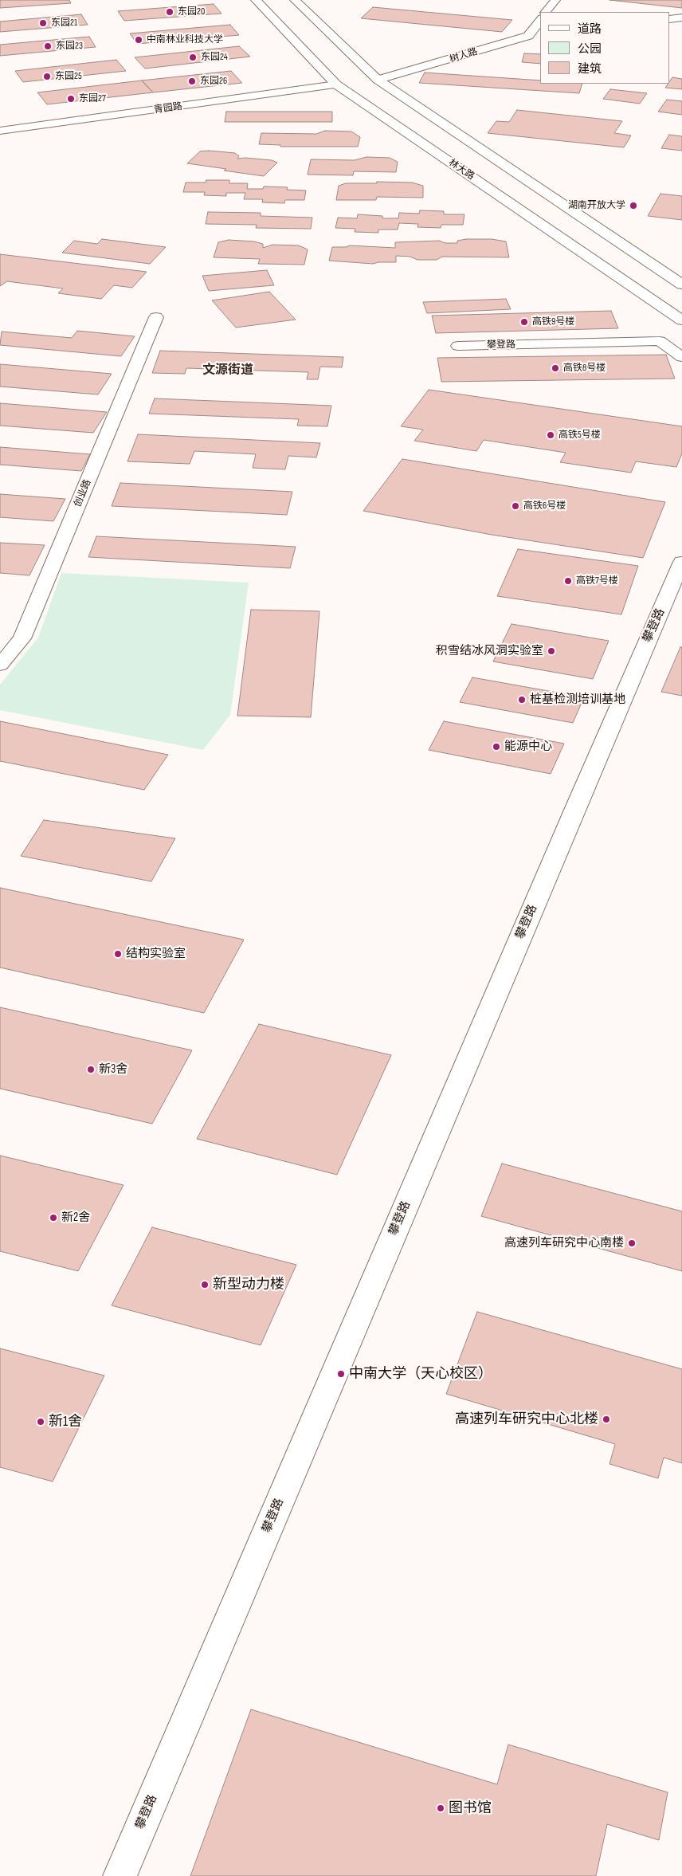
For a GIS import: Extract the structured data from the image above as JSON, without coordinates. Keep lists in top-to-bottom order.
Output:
{
  "streets": {
    "street": [
      "树人路",
      "青园路",
      "林大路",
      "攀登路",
      "创业路"
    ]
  },
  "crossings": [
    ["青园路", "林大路"]
  ],
  "districts": ["文源街道"],
  "places": [
    "东园20",
    "东园21",
    "中南林业科技大学",
    "东园23",
    "东园24",
    "东园25",
    "东园26",
    "东园27",
    "湖南开放大学",
    "高铁9号楼",
    "高铁8号楼",
    "高铁5号楼",
    "高铁6号楼",
    "高铁7号楼",
    "积雪结冰风洞实验室",
    "桩基检测培训基地",
    "能源中心",
    "结构实验室",
    "新3舍",
    "新2舍",
    "高速列车研究中心南楼",
    "新型动力楼",
    "中南大学（天心校区）",
    "高速列车研究中心北楼",
    "新1舍",
    "图书馆"
  ],
  "legend": ["道路", "公园", "建筑"]
}
